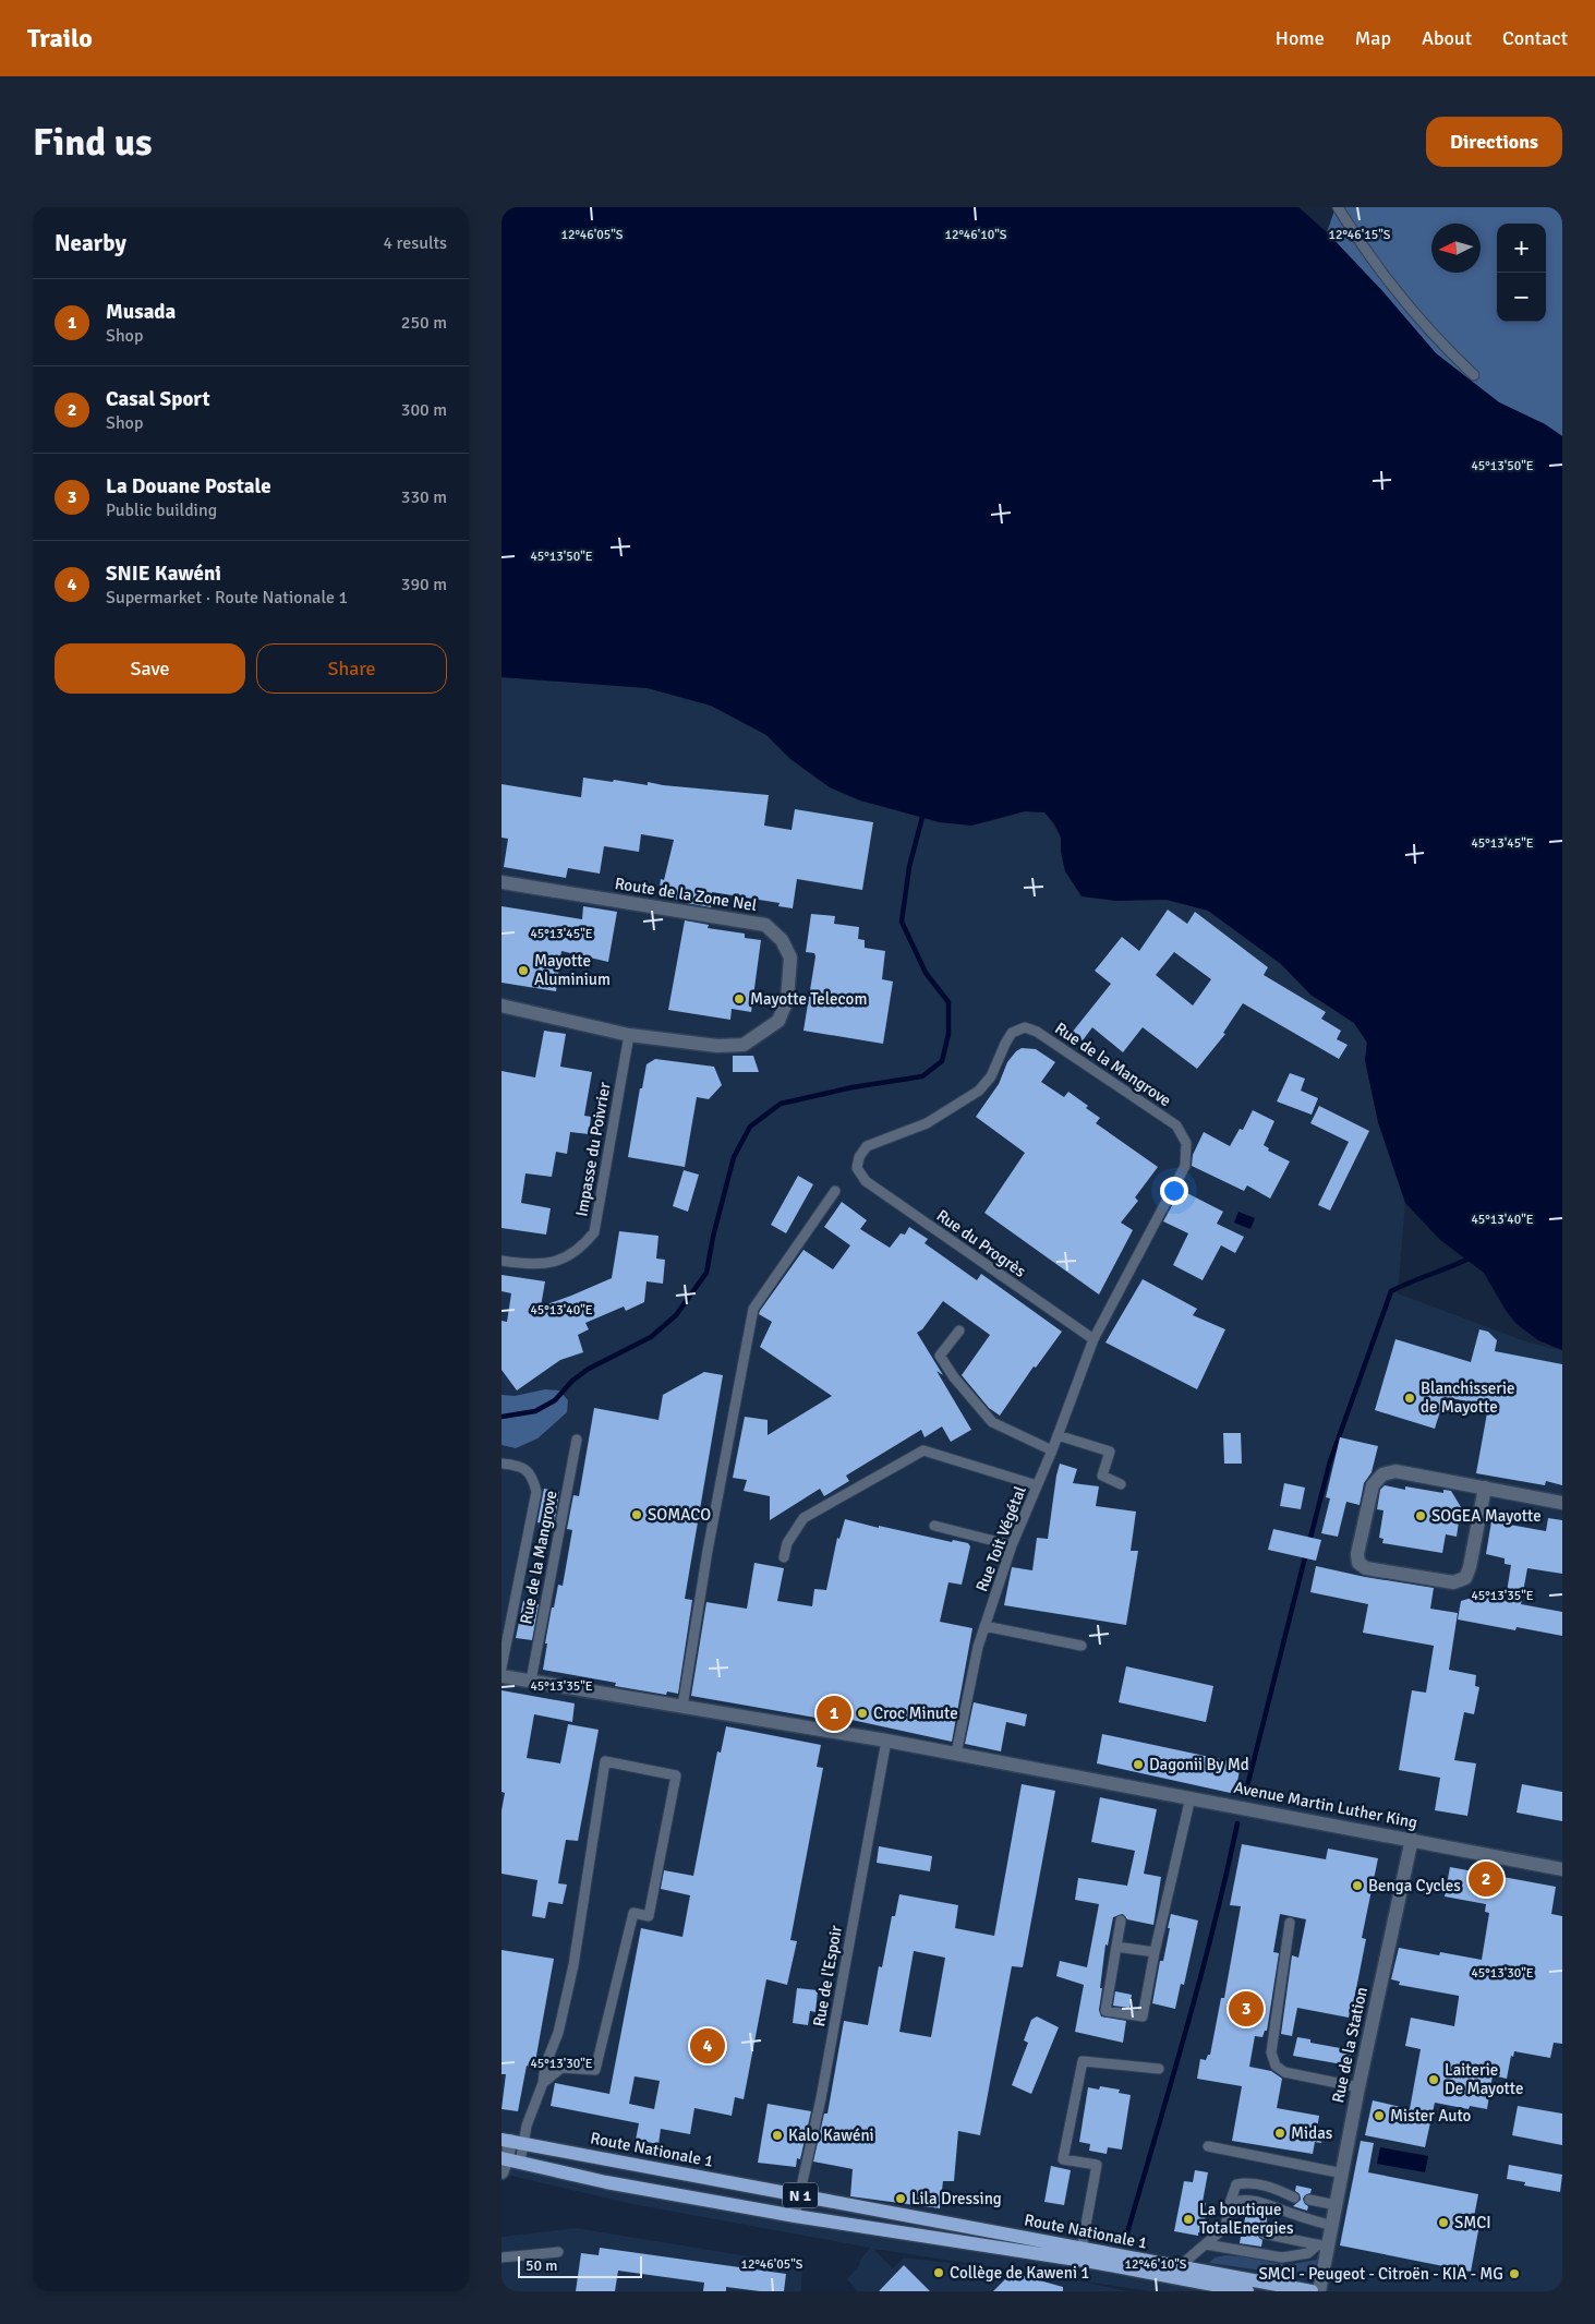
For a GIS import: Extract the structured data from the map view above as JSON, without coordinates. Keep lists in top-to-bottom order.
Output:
{
  "streets": {
    "main road": ["Route Nationale 1", "N 1"],
    "street": ["Route de la Zone Nel", "Avenue Martin Luther King", "Rue de la Station"],
    "lane": [
      "Rue de la Mangrove",
      "Impasse du Poivrier",
      "Rue du Progrès",
      "Rue Toit Végétal",
      "Rue de l'Espoir"
    ]
  },
  "crossings": [
    ["Route de la Zone Nel", "Impasse du Poivrier"],
    ["Rue de la Mangrove", "Rue du Progrès"],
    ["Rue de la Mangrove", "Rue Toit Végétal"],
    ["Rue de la Mangrove", "Avenue Martin Luther King"],
    ["Rue du Progrès", "Rue Toit Végétal"],
    ["Rue Toit Végétal", "Avenue Martin Luther King"],
    ["Avenue Martin Luther King", "Rue de l'Espoir"],
    ["Avenue Martin Luther King", "Rue de la Station"],
    ["Rue de l'Espoir", "Route Nationale 1"]
  ],
  "places": [
    "Mayotte Aluminium",
    "Mayotte Telecom",
    "Blanchisserie de Mayotte",
    "SOMACO",
    "SOGEA Mayotte",
    "Croc Minute",
    "Dagonii By Md",
    "Benga Cycles",
    "Laiterie De Mayotte",
    "Mister Auto",
    "Midas",
    "Kalo Kawéni",
    "Lila Dressing",
    "La boutique TotalEnergies",
    "SMCI",
    "Collège de Kaweni 1",
    "SMCI - Peugeot - Citroën - KIA - MG"
  ],
  "scale_bar": "50 m",
  "north": "left",
  "page": {
    "header": "Trailo",
    "nav": [
      "Home",
      "Map",
      "About",
      "Contact"
    ],
    "buttons": [
      "Directions",
      ["Save", "Share"]
    ],
    "title": "Find us",
    "heading": ["Nearby", "4 results"],
    "map_buttons": ["+", "−"],
    "list": [
      {
        "mark": "1",
        "name": "Musada",
        "note": "Shop",
        "value": "250 m"
      },
      {
        "mark": "2",
        "name": "Casal Sport",
        "note": "Shop",
        "value": "300 m"
      },
      {
        "mark": "3",
        "name": "La Douane Postale",
        "note": "Public building",
        "value": "330 m"
      },
      {
        "mark": "4",
        "name": "SNIE Kawéni",
        "note": "Supermarket · Route Nationale 1",
        "value": "390 m"
      }
    ],
    "pins": [
      "1",
      "2",
      "3",
      "4"
    ],
    "scale": "50 m"
  },
  "coordinates": [
    "12°46'05\"S",
    "12°46'10\"S",
    "12°46'15\"S",
    "45°13'50\"E",
    "45°13'45\"E",
    "45°13'40\"E",
    "45°13'35\"E",
    "45°13'30\"E"
  ]
}
